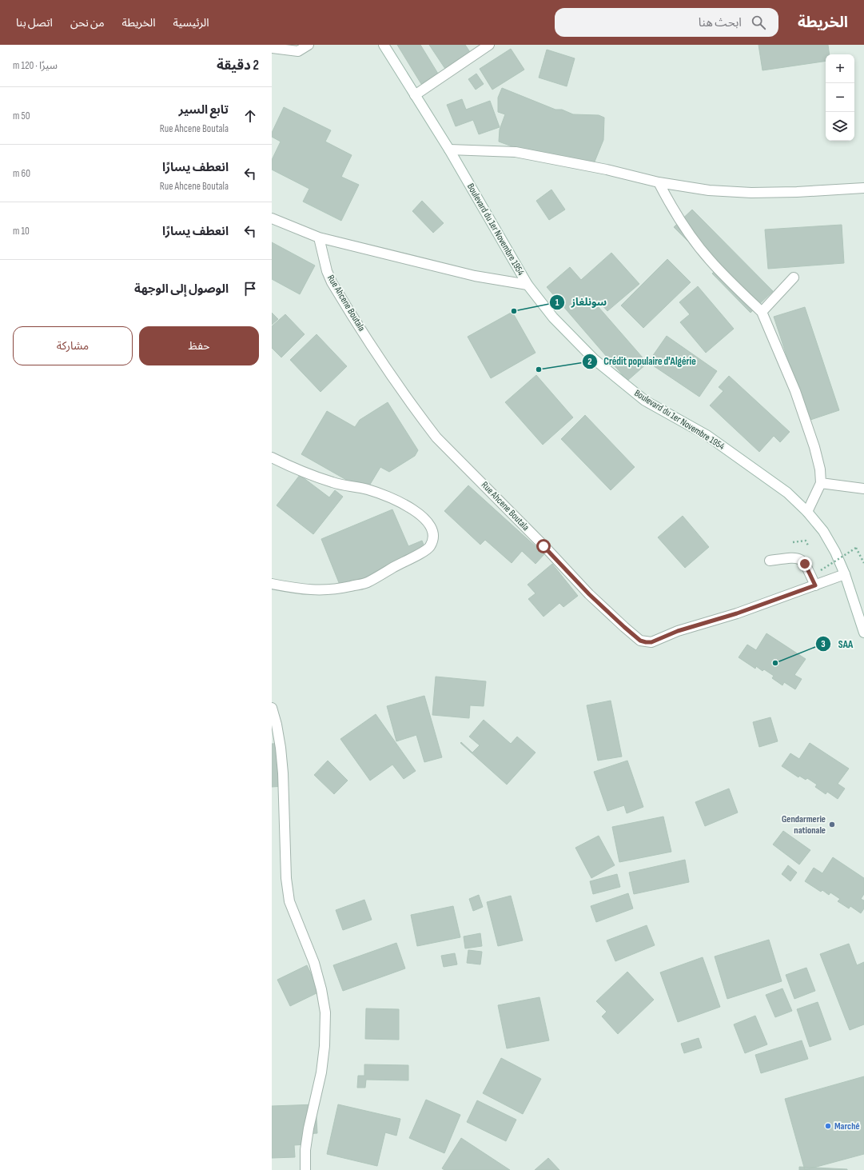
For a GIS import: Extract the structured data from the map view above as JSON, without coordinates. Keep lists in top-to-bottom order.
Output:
{
  "streets": {
    "street": ["Boulevard du 1er Novembre 1954", "Rue Ahcene Boutala"]
  },
  "crossings": [
    ["Boulevard du 1er Novembre 1954", "Rue Ahcene Boutala"]
  ],
  "places": [
    "سونلغاز",
    "Crédit populaire d'Algérie",
    "SAA",
    "Gendarmerie nationale",
    "Marché"
  ],
  "page": {
    "header": "الخريطة",
    "search": "ابحث هنا",
    "nav": [
      "الرئيسية",
      "الخريطة",
      "من نحن",
      "اتصل بنا"
    ],
    "heading": ["2 دقيقة", "سيرًا · 120 m"],
    "map_buttons": ["+", "−"],
    "list": [
      ["تابع السير", "Rue Ahcene Boutala", "50 m"],
      ["انعطف يسارًا", "Rue Ahcene Boutala", "60 m"],
      ["انعطف يسارًا", "10 m"],
      "الوصول إلى الوجهة"
    ],
    "buttons": ["حفظ", "مشاركة"]
  }
}
